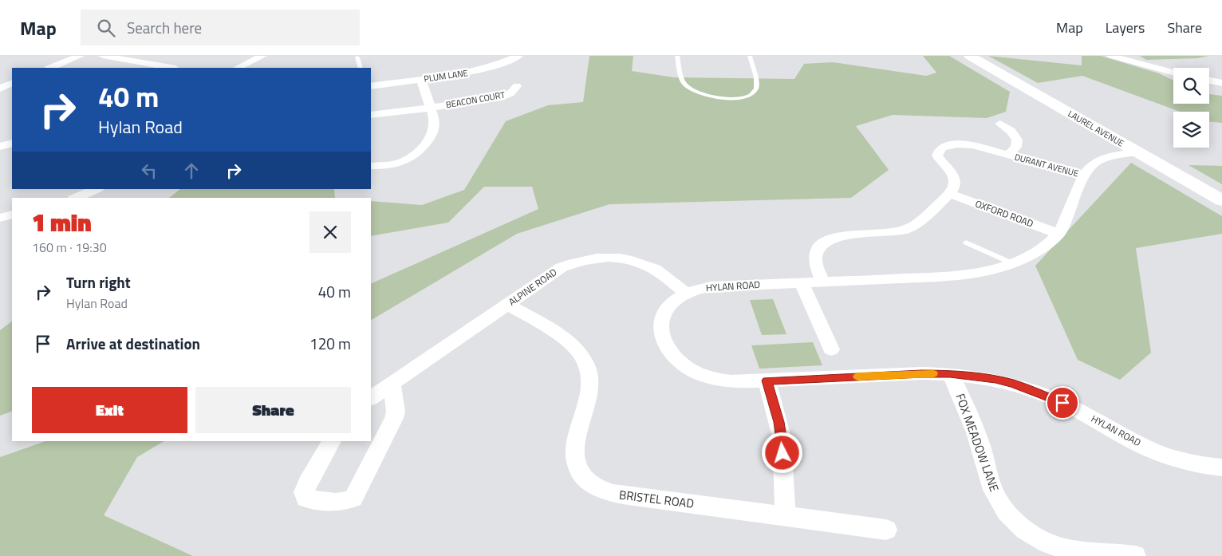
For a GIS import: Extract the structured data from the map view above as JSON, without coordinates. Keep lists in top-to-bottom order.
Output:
{
  "streets": {
    "main road": ["LAUREL AVENUE"],
    "street": [
      "PLUM LANE",
      "BEACON COURT",
      "DURANT AVENUE",
      "OXFORD ROAD",
      "HYLAN ROAD",
      "ALPINE ROAD",
      "FOX MEADOW LANE",
      "BRISTEL ROAD"
    ]
  },
  "crossings": [
    ["LAUREL AVENUE", "HYLAN ROAD"],
    ["DURANT AVENUE", "OXFORD ROAD"],
    ["DURANT AVENUE", "HYLAN ROAD"],
    ["OXFORD ROAD", "HYLAN ROAD"],
    ["HYLAN ROAD", "ALPINE ROAD"],
    ["HYLAN ROAD", "FOX MEADOW LANE"],
    ["ALPINE ROAD", "BRISTEL ROAD"]
  ],
  "page": {
    "header": "Map",
    "search": "Search here",
    "nav": ["Map", "Layers", "Share"],
    "turn": ["40 m", "Hylan Road"],
    "heading": ["1 min", "160 m · 19:30"],
    "list": [
      {
        "name": "Turn right",
        "note": "Hylan Road",
        "value": "40 m"
      },
      {
        "name": "Arrive at destination",
        "value": "120 m"
      }
    ],
    "buttons": ["Exit", "Share"]
  }
}
